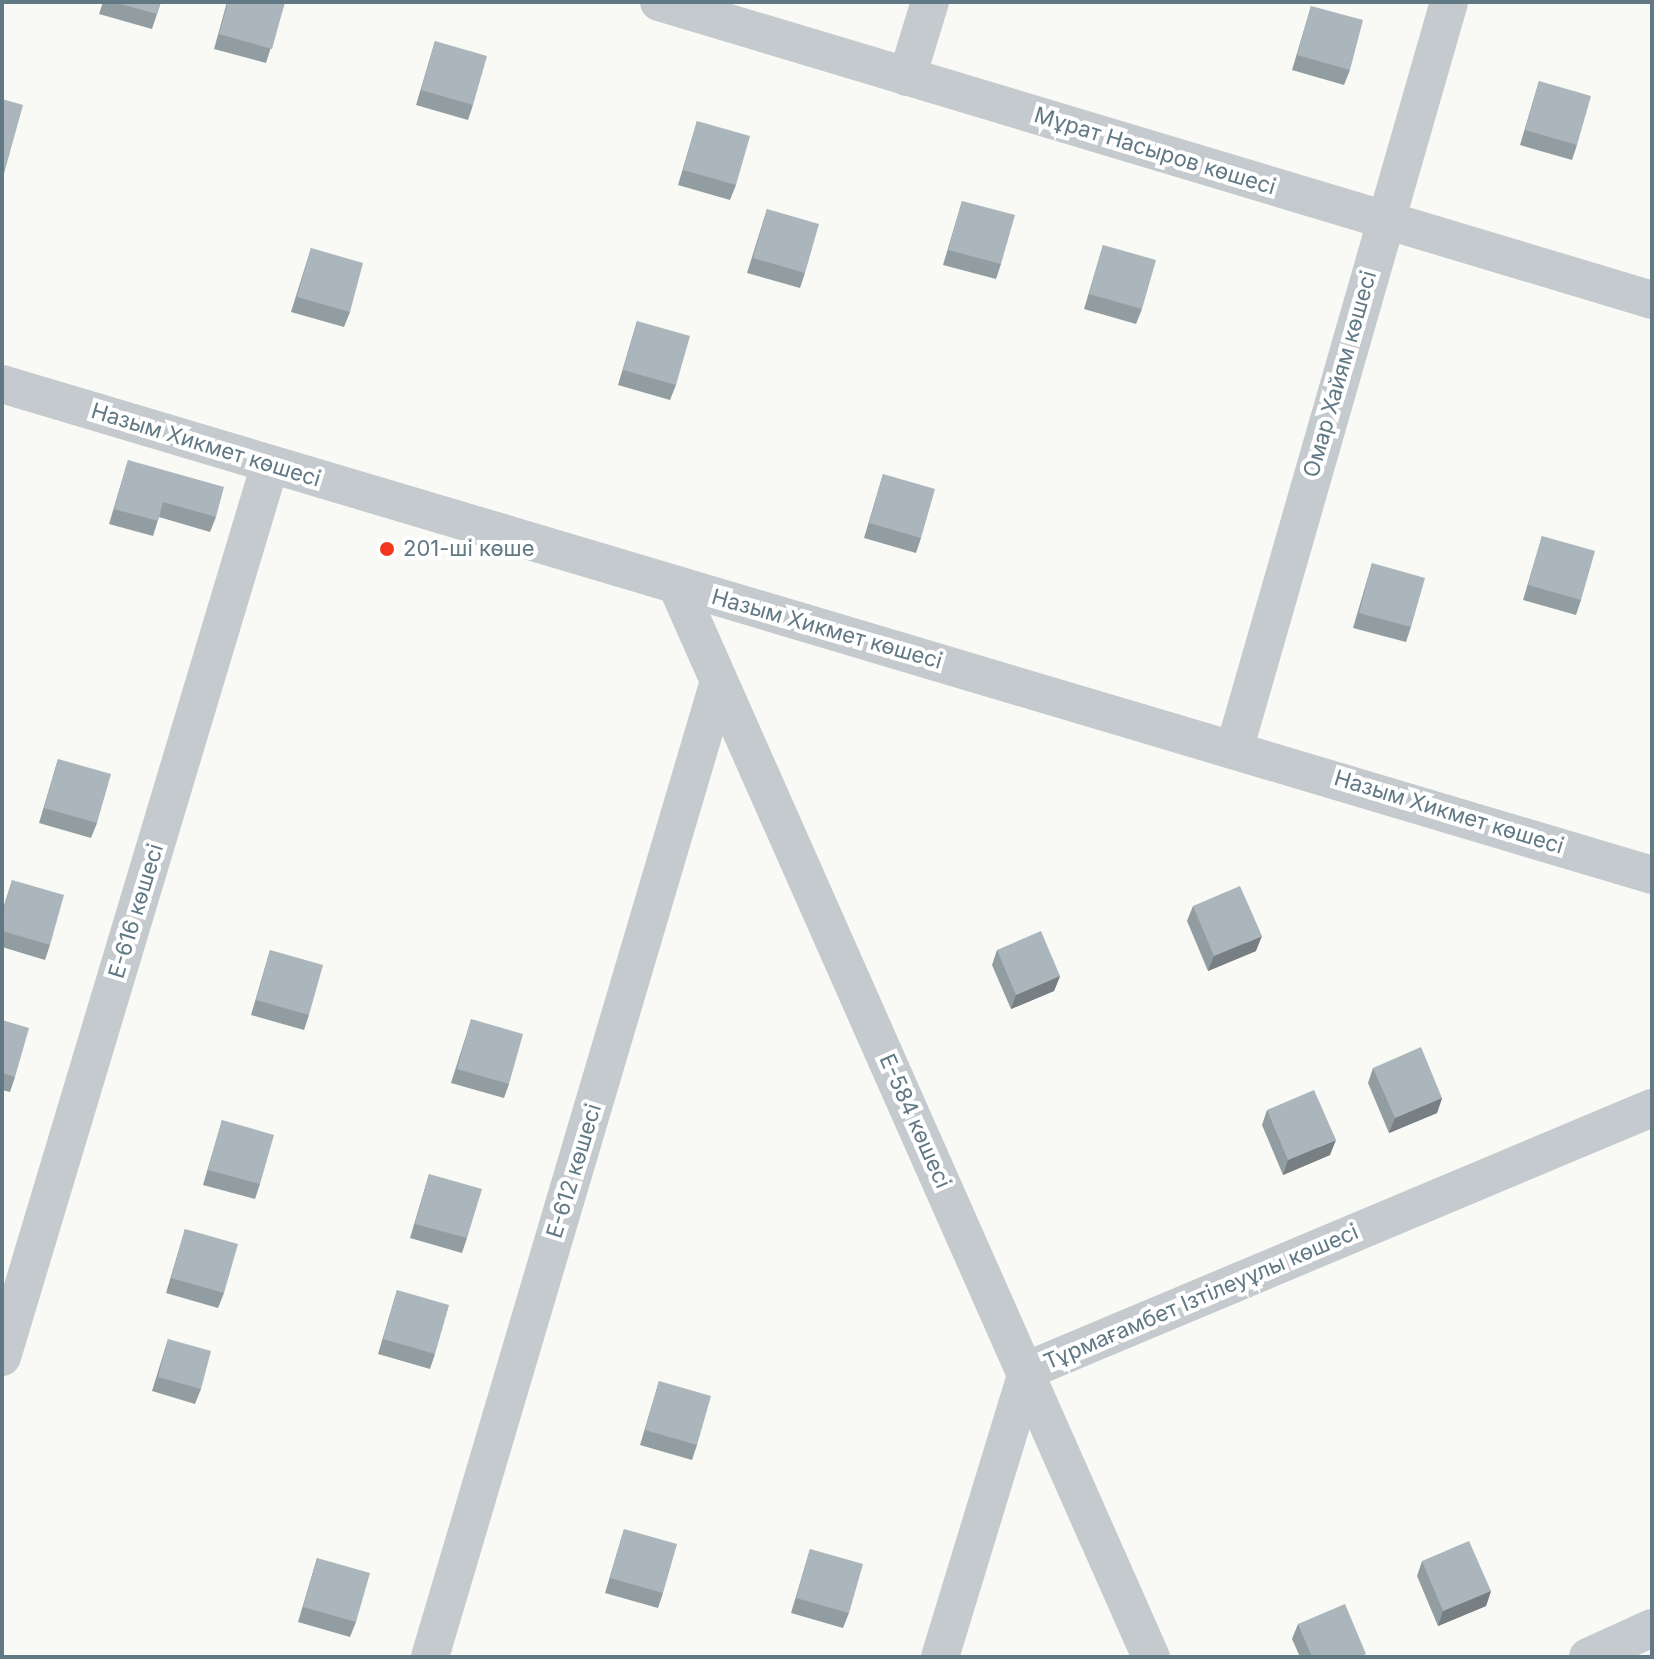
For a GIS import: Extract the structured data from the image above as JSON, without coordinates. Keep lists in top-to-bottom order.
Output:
{
  "streets": {
    "street": [
      "Мұрат Насыров көшесі",
      "Омар Хайям көшесі",
      "Назым Хикмет көшесі",
      "Е-616 көшесі",
      "Е-584 көшесі",
      "Е-612 көшесі",
      "Тұрмағамбет Ізтілеуұлы көшесі"
    ]
  },
  "crossings": [
    ["Мұрат Насыров көшесі", "Омар Хайям көшесі"],
    ["Омар Хайям көшесі", "Назым Хикмет көшесі"],
    ["Назым Хикмет көшесі", "Е-616 көшесі"],
    ["Назым Хикмет көшесі", "Е-584 көшесі"],
    ["Е-584 көшесі", "Е-612 көшесі"],
    ["Е-584 көшесі", "Тұрмағамбет Ізтілеуұлы көшесі"]
  ],
  "places": ["201-ші көше"]
}
